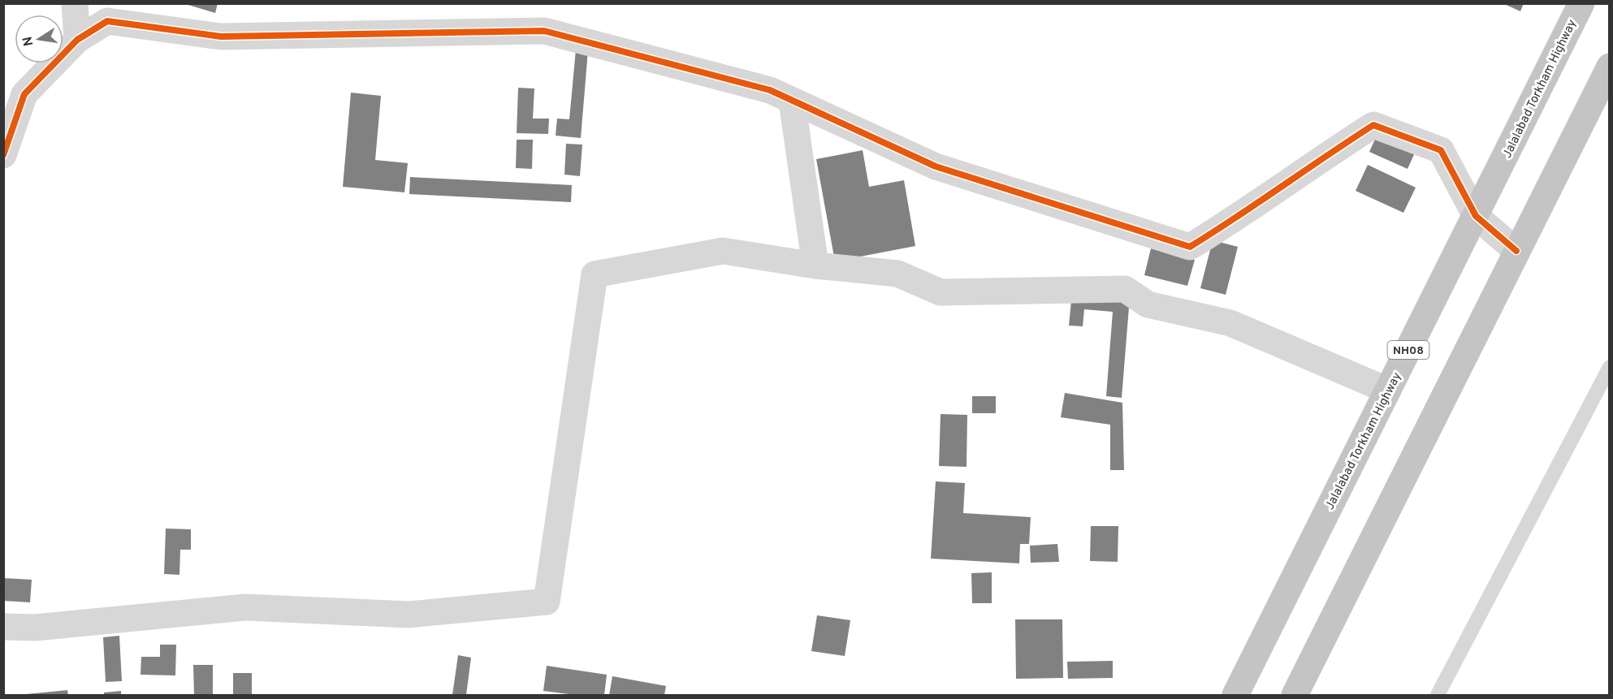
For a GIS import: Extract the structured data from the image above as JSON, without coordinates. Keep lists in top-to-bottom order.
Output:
{
  "streets": {
    "highway": ["Jalalabad Torkham Highway", "NH08"]
  },
  "north": "left"
}
